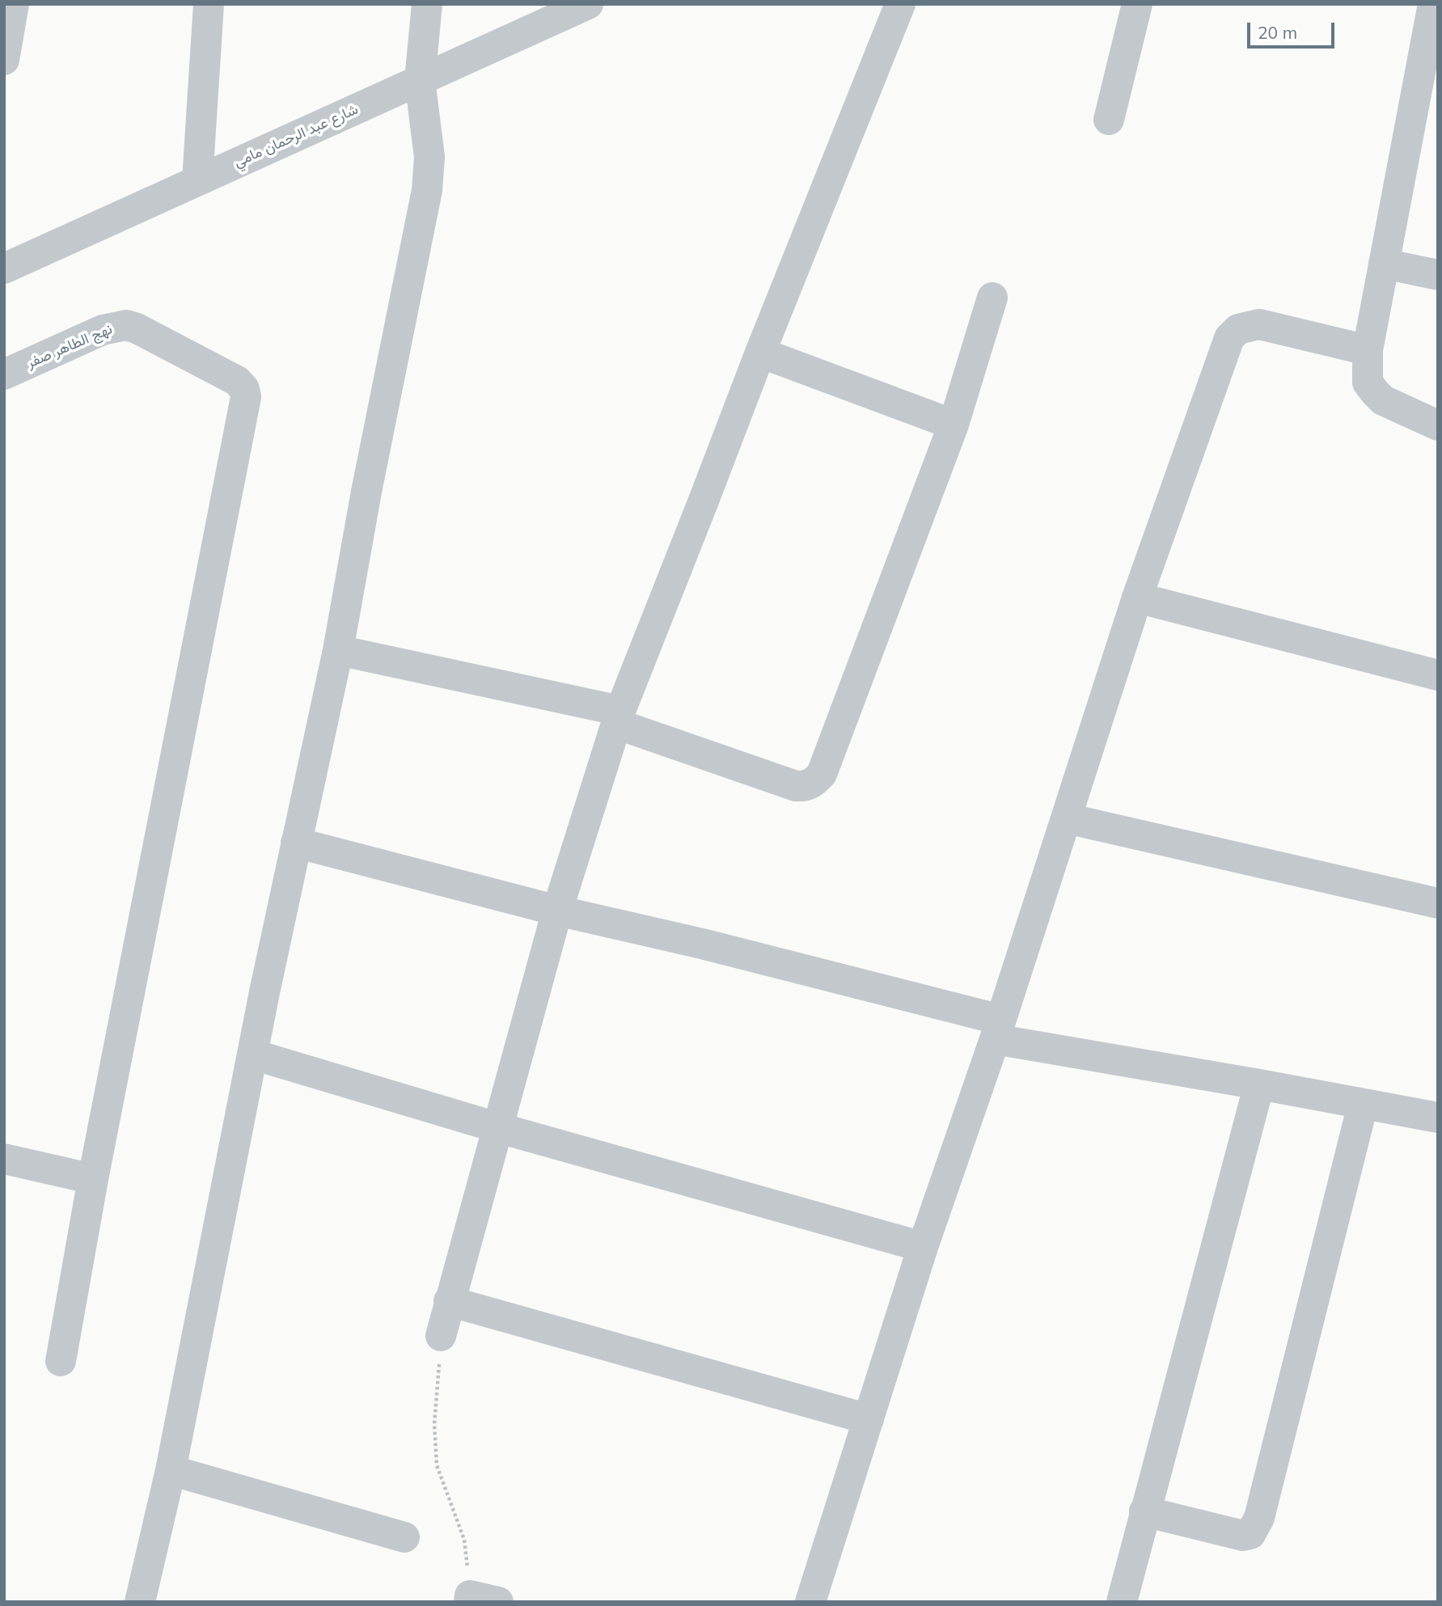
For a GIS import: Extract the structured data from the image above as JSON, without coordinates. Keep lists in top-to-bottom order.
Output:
{
  "streets": {
    "street": ["شارع عبد الرحمان مامي", "نهج الطاهر صفر"]
  },
  "scale_bar": "20 m"
}
